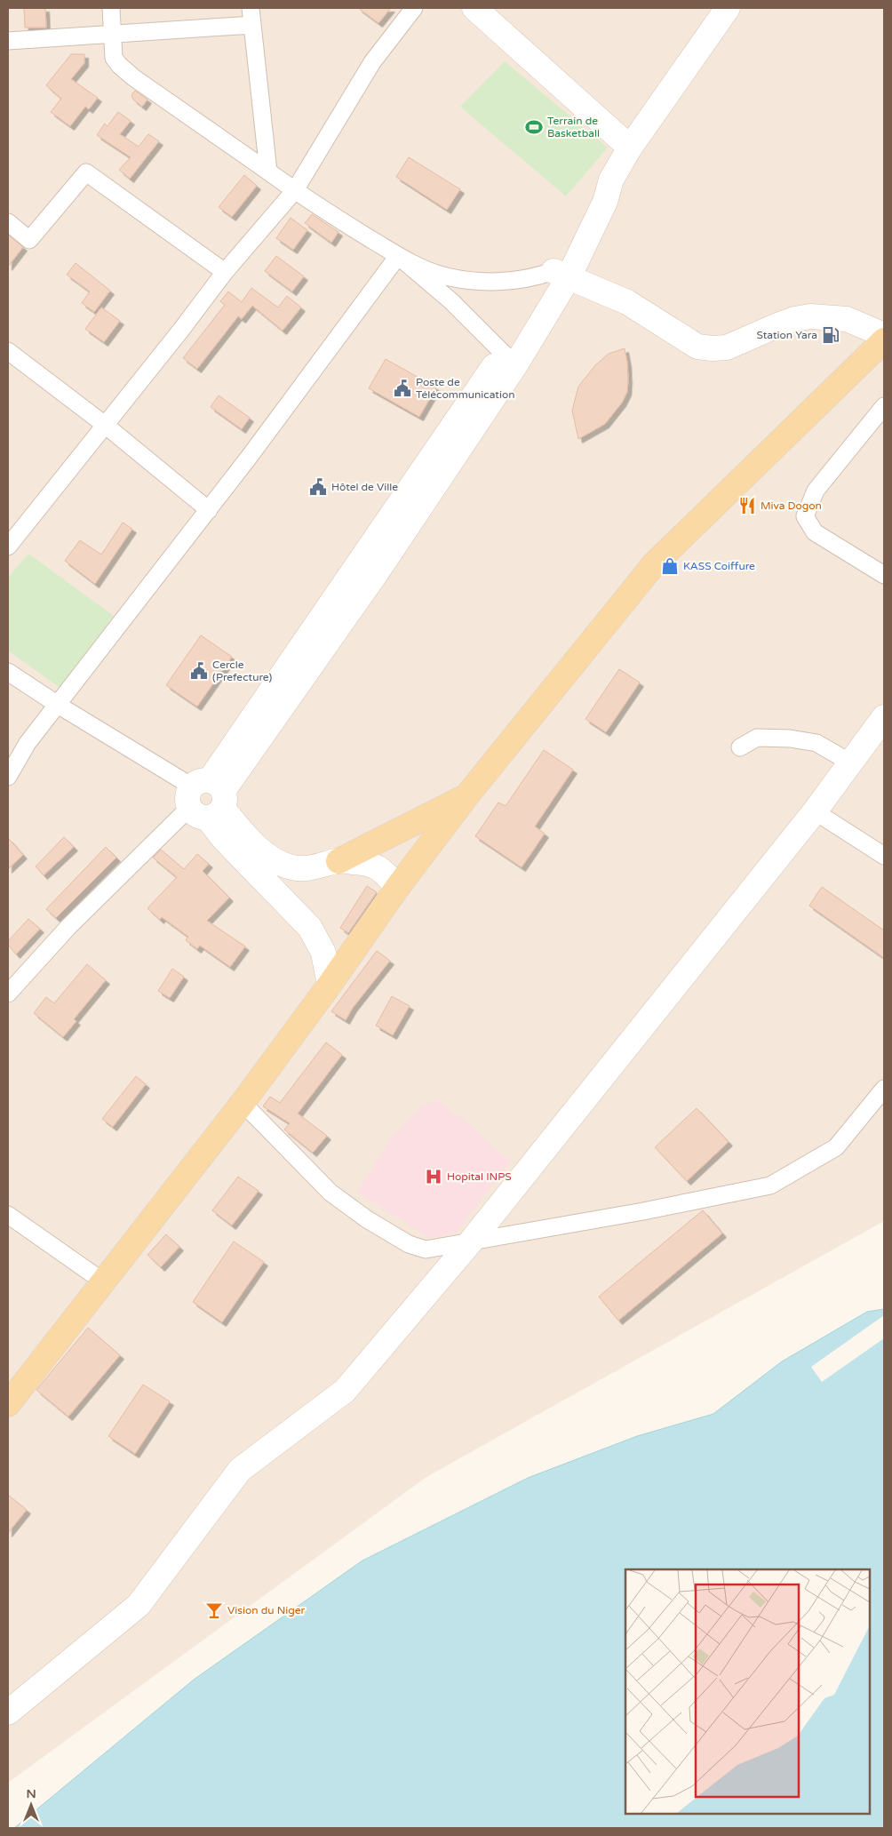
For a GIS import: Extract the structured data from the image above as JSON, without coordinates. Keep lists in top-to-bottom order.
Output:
{
  "places": {
    "sports": ["Terrain de Basketball"],
    "fuel station": ["Station Yara"],
    "public building": ["Poste de Télécommunication", "Hôtel de Ville", "Cercle (Prefecture)"],
    "restaurant": ["Miva Dogon"],
    "shop": ["KASS Coiffure"],
    "hospital": ["Hopital INPS"],
    "bar": ["Vision du Niger"]
  },
  "north": "top"
}
